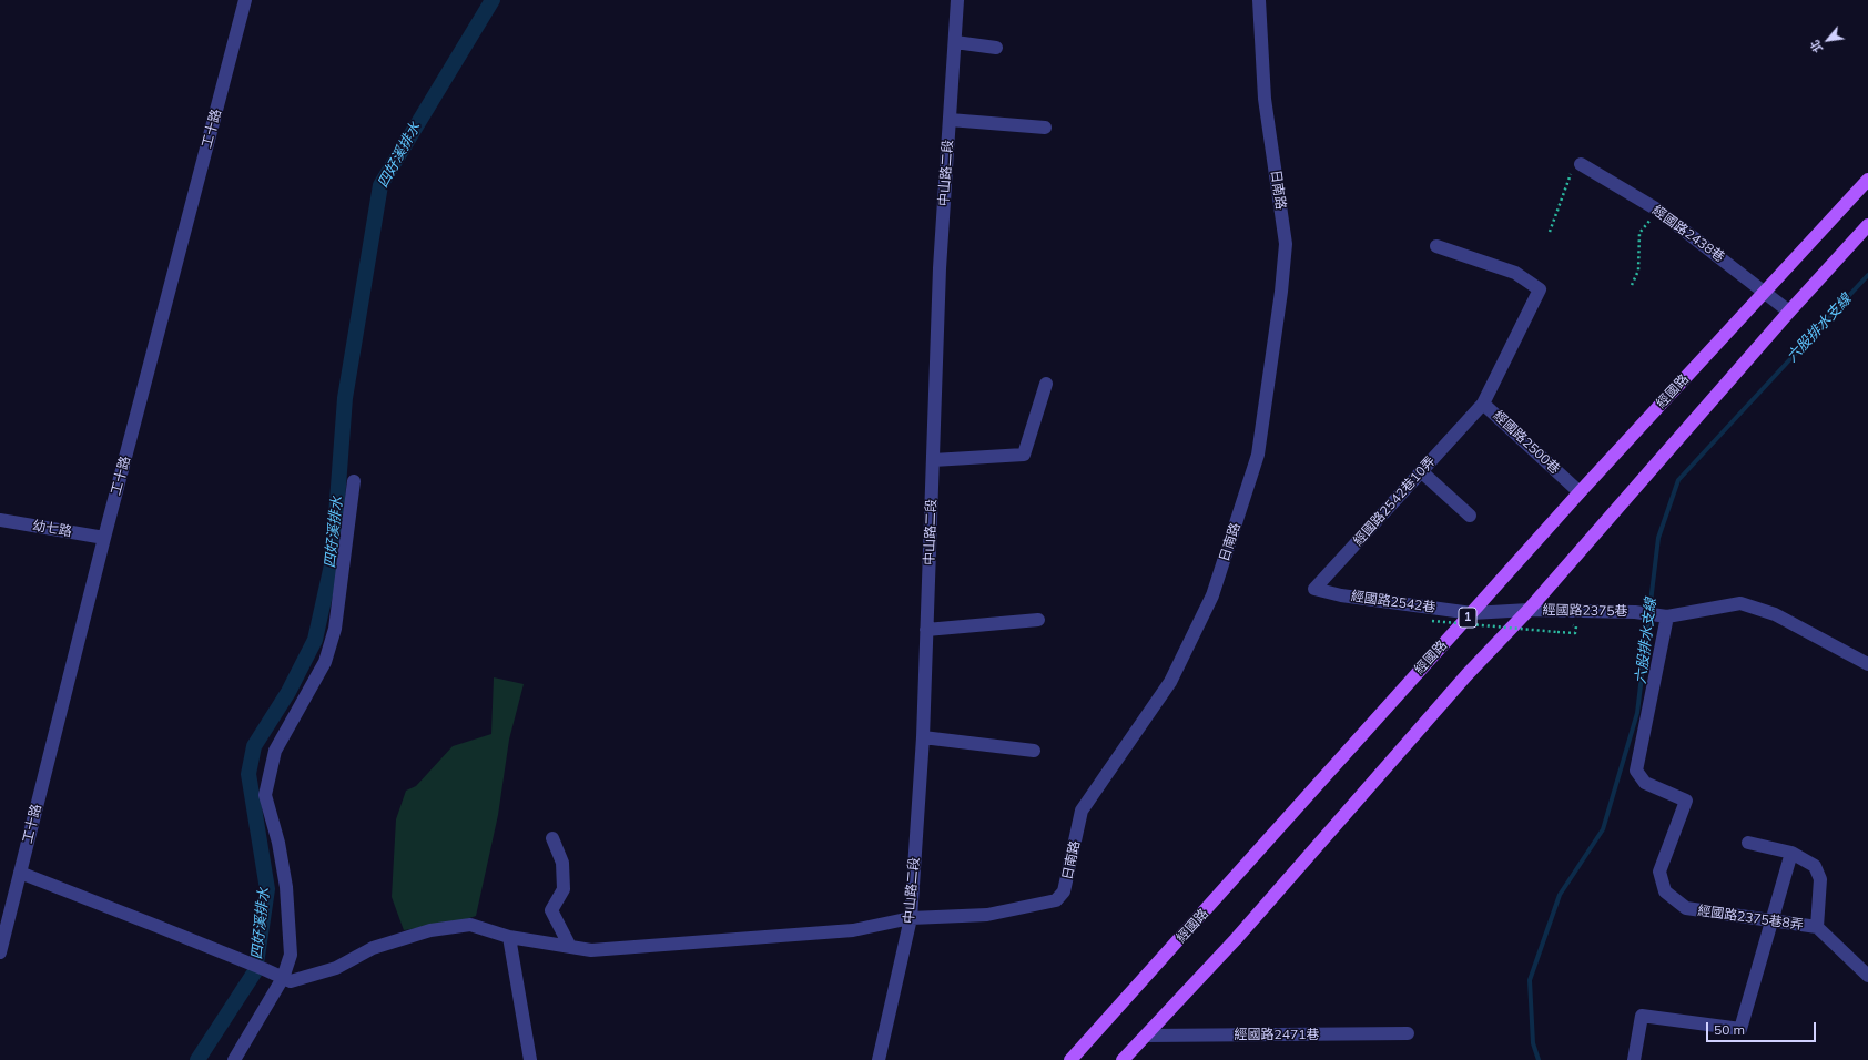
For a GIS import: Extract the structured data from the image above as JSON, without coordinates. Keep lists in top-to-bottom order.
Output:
{
  "streets": {
    "main road": ["經國路", "1"],
    "street": [
      "工十路",
      "中山路二段",
      "日南路",
      "經國路2438巷",
      "經國路2500巷",
      "經國路2542巷10弄",
      "幼七路",
      "經國路2542巷",
      "經國路2375巷",
      "經國路2375巷8弄",
      "經國路2471巷"
    ]
  },
  "crossings": [
    ["工十路", "幼七路"],
    ["中山路二段", "日南路"],
    ["經國路2438巷", "經國路"],
    ["經國路", "經國路2500巷"],
    ["經國路", "經國路2542巷"],
    ["經國路", "經國路2375巷"],
    ["經國路2500巷", "經國路2542巷10弄"],
    ["經國路2542巷10弄", "經國路2542巷"],
    ["經國路2542巷", "經國路2375巷"],
    ["經國路2375巷", "經國路2375巷8弄"]
  ],
  "water": ["四好溪排水", "六股排水支線"],
  "scale_bar": "50 m",
  "north": "bottom left"
}
